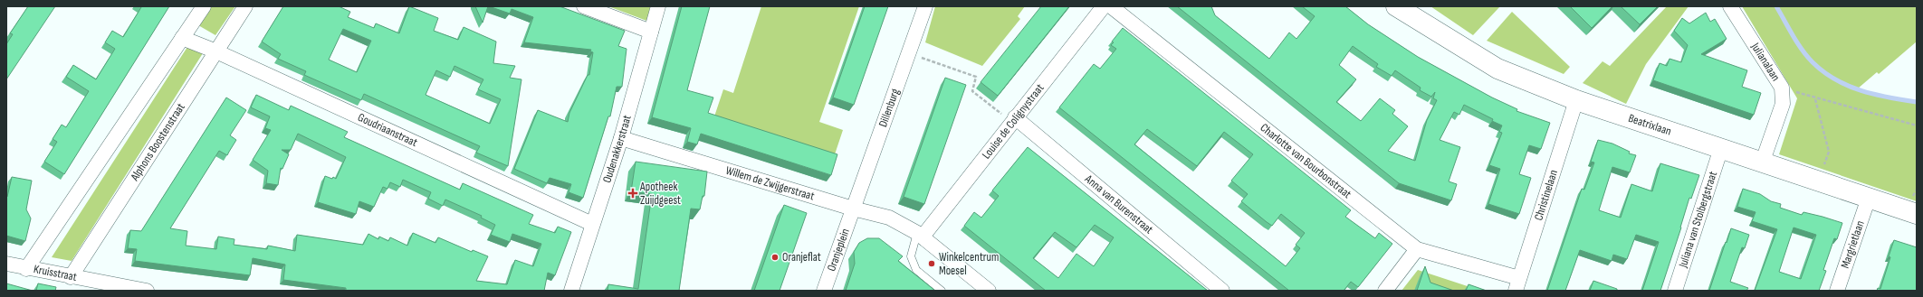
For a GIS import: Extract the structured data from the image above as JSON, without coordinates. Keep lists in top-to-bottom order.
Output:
{
  "streets": {
    "street": [
      "Julianalaan",
      "Dillenburg",
      "Louise de Colignystraat",
      "Beatrixlaan",
      "Goudriaanstraat",
      "Alphons Boostenstraat",
      "Oudenakkerstraat",
      "Charlotte van Bourbonstraat",
      "Willem de Zwijgerstraat",
      "Christinelaan",
      "Anna van Burenstraat",
      "Juliana van Stolbergstraat",
      "Margrietlaan",
      "Oranjeplein",
      "Kruisstraat"
    ]
  },
  "crossings": [
    ["Julianalaan", "Beatrixlaan"],
    ["Dillenburg", "Willem de Zwijgerstraat"],
    ["Dillenburg", "Oranjeplein"],
    ["Louise de Colignystraat", "Willem de Zwijgerstraat"],
    ["Louise de Colignystraat", "Anna van Burenstraat"],
    ["Beatrixlaan", "Christinelaan"],
    ["Beatrixlaan", "Juliana van Stolbergstraat"],
    ["Beatrixlaan", "Margrietlaan"],
    ["Goudriaanstraat", "Alphons Boostenstraat"],
    ["Goudriaanstraat", "Oudenakkerstraat"],
    ["Alphons Boostenstraat", "Kruisstraat"],
    ["Oudenakkerstraat", "Willem de Zwijgerstraat"],
    ["Charlotte van Bourbonstraat", "Christinelaan"],
    ["Willem de Zwijgerstraat", "Oranjeplein"]
  ],
  "places": {
    "health": ["Apotheek Zuijdgeest"],
    "other": ["Oranjeflat", "Winkelcentrum Moesel"]
  }
}
